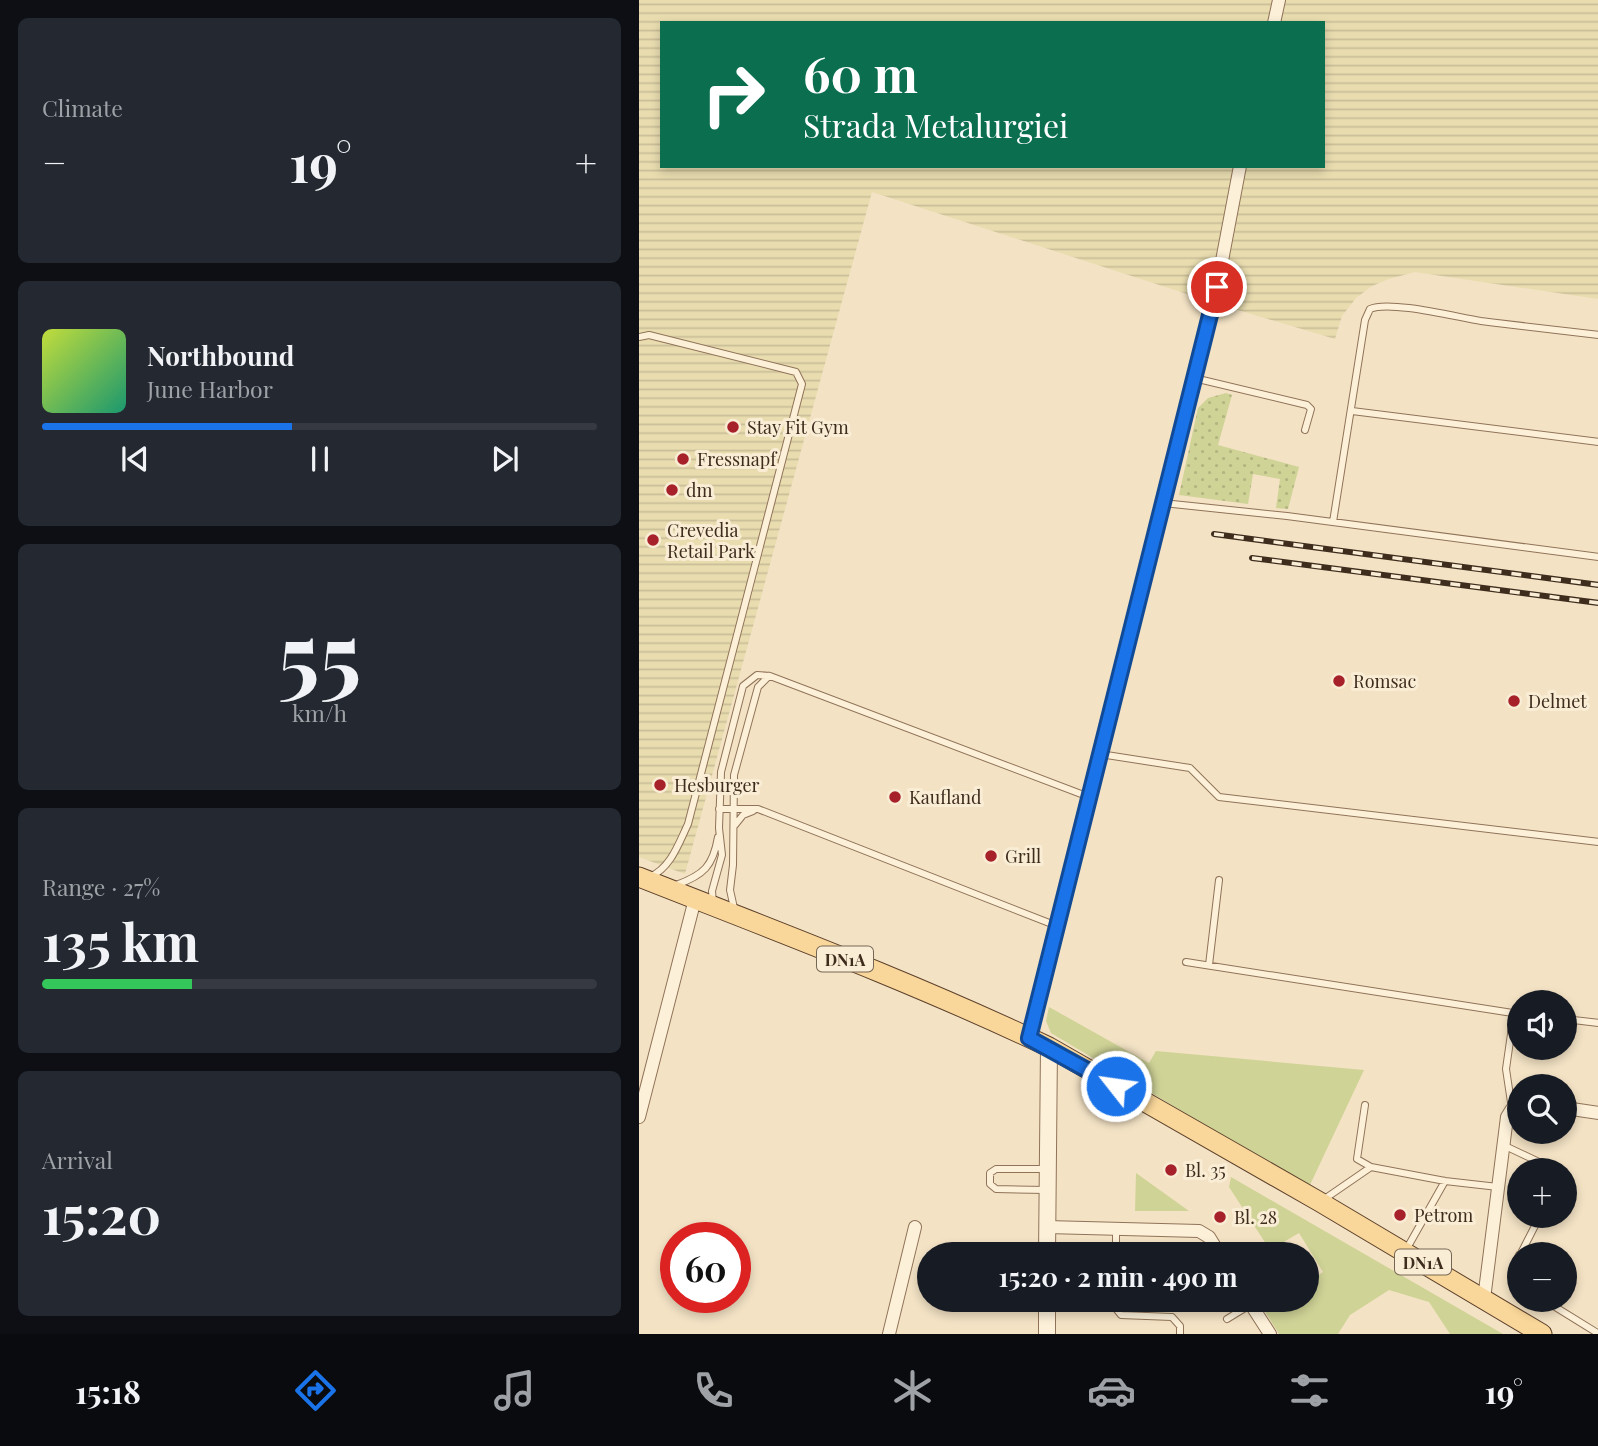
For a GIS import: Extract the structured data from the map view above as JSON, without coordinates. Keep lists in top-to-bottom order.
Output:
{
  "streets": {
    "main road": ["DN1A"]
  },
  "places": [
    "Stay Fit Gym",
    "Fressnapf",
    "dm",
    "Crevedia Retail Park",
    "Romsac",
    "Delmet",
    "Hesburger",
    "Kaufland",
    "Grill",
    "Bl. 35",
    "Petrom",
    "Bl. 28"
  ],
  "page": {
    "tile": [
      "Climate",
      ["55", "km/h"],
      ["Range · 27%", "135 km"],
      ["Arrival", "15:20"]
    ],
    "turn": ["60 m", "Strada Metalurgiei"],
    "heat": ["−", "19°", "+"],
    "song": ["Northbound", "June Harbor"],
    "map_buttons": ["+", "−"],
    "limit": "60",
    "trip": "15:20 · 2 min · 490 m",
    "tabs": ["15:18", "19°"]
  }
}
